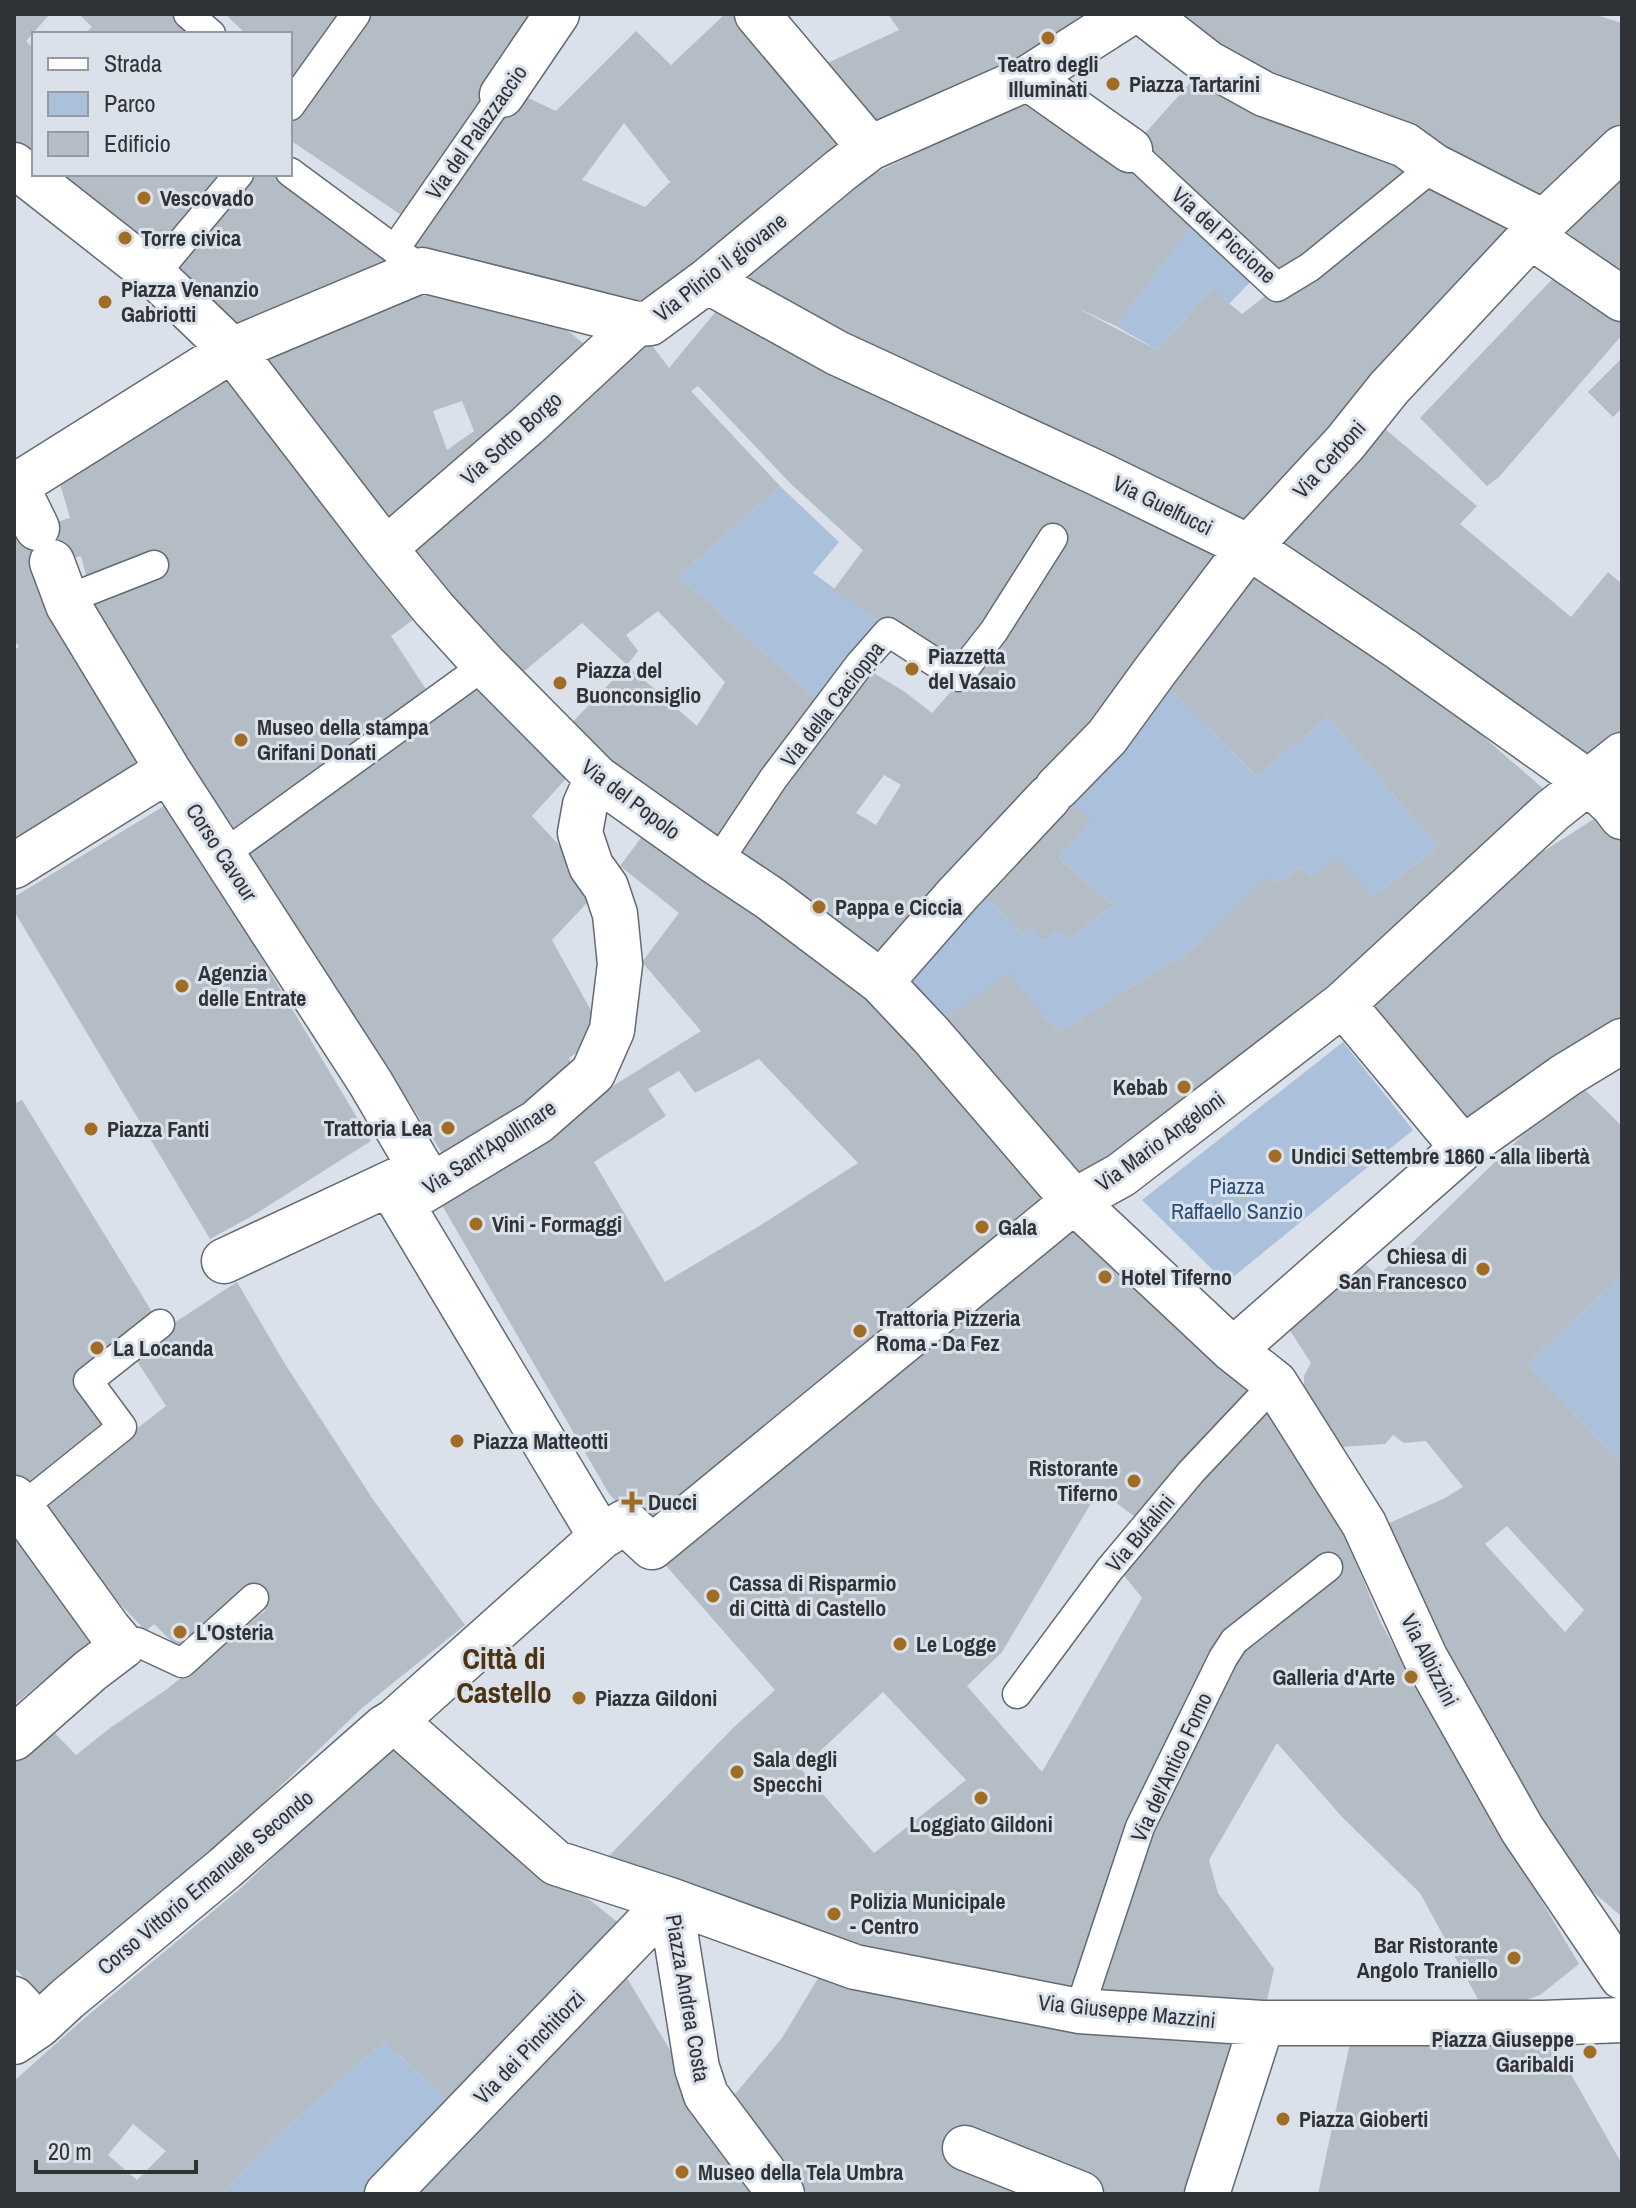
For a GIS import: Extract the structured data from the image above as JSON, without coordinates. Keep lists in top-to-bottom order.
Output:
{
  "streets": {
    "street": [
      "Via del Palazzaccio",
      "Via Plinio il giovane",
      "Via Sotto Borgo",
      "Via Cerboni",
      "Via Guelfucci",
      "Via del Popolo",
      "Corso Cavour",
      "Via Mario Angeloni",
      "Via Sant'Apollinare",
      "Via Albizzini",
      "Corso Vittorio Emanuele Secondo",
      "Piazza Andrea Costa",
      "Via Giuseppe Mazzini",
      "Via dei Pinchitorzi"
    ],
    "lane": [
      "Via del Piccione",
      "Via della Cacioppa",
      "Via Bufalini",
      "Via del'Antico Forno"
    ]
  },
  "crossings": [
    ["Via del Palazzaccio", "Via Plinio il giovane"],
    ["Via Plinio il giovane", "Via Sotto Borgo"],
    ["Via Plinio il giovane", "Via Guelfucci"],
    ["Via Sotto Borgo", "Via del Popolo"],
    ["Via Cerboni", "Via Guelfucci"],
    ["Via Cerboni", "Via del Popolo"],
    ["Via Guelfucci", "Via Mario Angeloni"],
    ["Via della Cacioppa", "Via del Popolo"],
    ["Via del Popolo", "Via Mario Angeloni"],
    ["Via del Popolo", "Via Sant'Apollinare"],
    ["Corso Cavour", "Via Sant'Apollinare"],
    ["Via Mario Angeloni", "Corso Vittorio Emanuele Secondo"],
    ["Via Bufalini", "Via Albizzini"],
    ["Via del'Antico Forno", "Via Giuseppe Mazzini"],
    ["Corso Vittorio Emanuele Secondo", "Via Giuseppe Mazzini"],
    ["Piazza Andrea Costa", "Via Giuseppe Mazzini"],
    ["Piazza Andrea Costa", "Via dei Pinchitorzi"],
    ["Via Giuseppe Mazzini", "Via dei Pinchitorzi"]
  ],
  "districts": ["Città di Castello"],
  "parks": ["Piazza Raffaello Sanzio"],
  "places": {
    "other": [
      "Teatro degli Illuminati",
      "Piazza Tartarini",
      "Vescovado",
      "Torre civica",
      "Piazza Venanzio Gabriotti",
      "Piazzetta del Vasaio",
      "Piazza del Buonconsiglio",
      "Museo della stampa Grifani Donati",
      "Pappa e Ciccia",
      "Agenzia delle Entrate",
      "Kebab",
      "Trattoria Lea",
      "Piazza Fanti",
      "Undici Settembre 1860 - alla libertà",
      "Vini - Formaggi",
      "Gala",
      "Chiesa di San Francesco",
      "Hotel Tiferno",
      "Trattoria Pizzeria Roma - Da Fez",
      "La Locanda",
      "Piazza Matteotti",
      "Ristorante Tiferno",
      "Cassa di Risparmio di Città di Castello",
      "L'Osteria",
      "Le Logge",
      "Galleria d'Arte",
      "Piazza Gildoni",
      "Sala degli Specchi",
      "Loggiato Gildoni",
      "Polizia Municipale - Centro",
      "Bar Ristorante Angolo Traniello",
      "Piazza Giuseppe Garibaldi",
      "Piazza Gioberti",
      "Museo della Tela Umbra"
    ],
    "health": ["Ducci"]
  },
  "legend": ["Strada", "Parco", "Edificio"],
  "scale_bar": "20 m"
}
